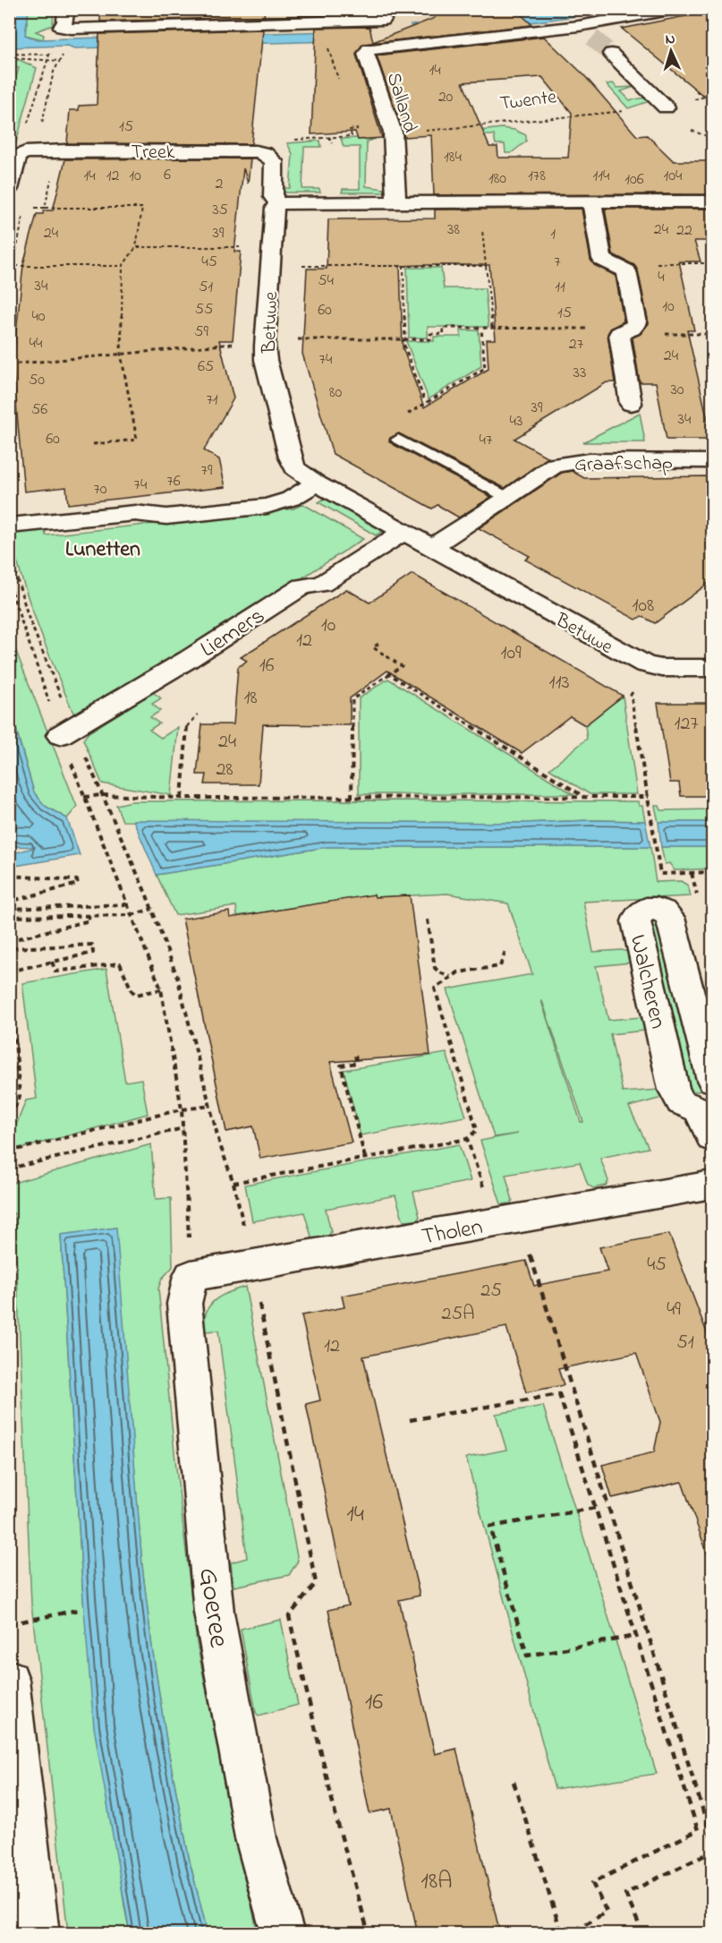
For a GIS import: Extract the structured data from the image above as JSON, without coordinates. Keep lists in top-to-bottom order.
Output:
{
  "streets": {
    "street": [
      "Salland",
      "Treek",
      "Betuwe",
      "Graafschap",
      "Liemers",
      "Walcheren",
      "Tholen",
      "Goeree"
    ],
    "path": ["Twente"]
  },
  "crossings": [
    ["Twente", "Salland"],
    ["Treek", "Betuwe"],
    ["Betuwe", "Graafschap"],
    ["Betuwe", "Liemers"],
    ["Tholen", "Goeree"]
  ],
  "districts": ["Lunetten"],
  "house_numbers": [
    "14",
    "20",
    "15",
    "184",
    "6",
    "14",
    "12",
    "10",
    "178",
    "114",
    "104",
    "180",
    "106",
    "2",
    "35",
    "38",
    "24",
    "22",
    "24",
    "39",
    "1",
    "45",
    "7",
    "4",
    "54",
    "34",
    "51",
    "11",
    "10",
    "55",
    "60",
    "15",
    "40",
    "59",
    "44",
    "27",
    "24",
    "74",
    "65",
    "33",
    "50",
    "30",
    "80",
    "71",
    "39",
    "56",
    "34",
    "43",
    "60",
    "47",
    "79",
    "76",
    "74",
    "70",
    "108",
    "10",
    "12",
    "109",
    "16",
    "113",
    "18",
    "127",
    "24",
    "28",
    "45",
    "25",
    "49",
    "25A",
    "51",
    "12",
    "14",
    "16",
    "18A"
  ],
  "north": "top"
}
